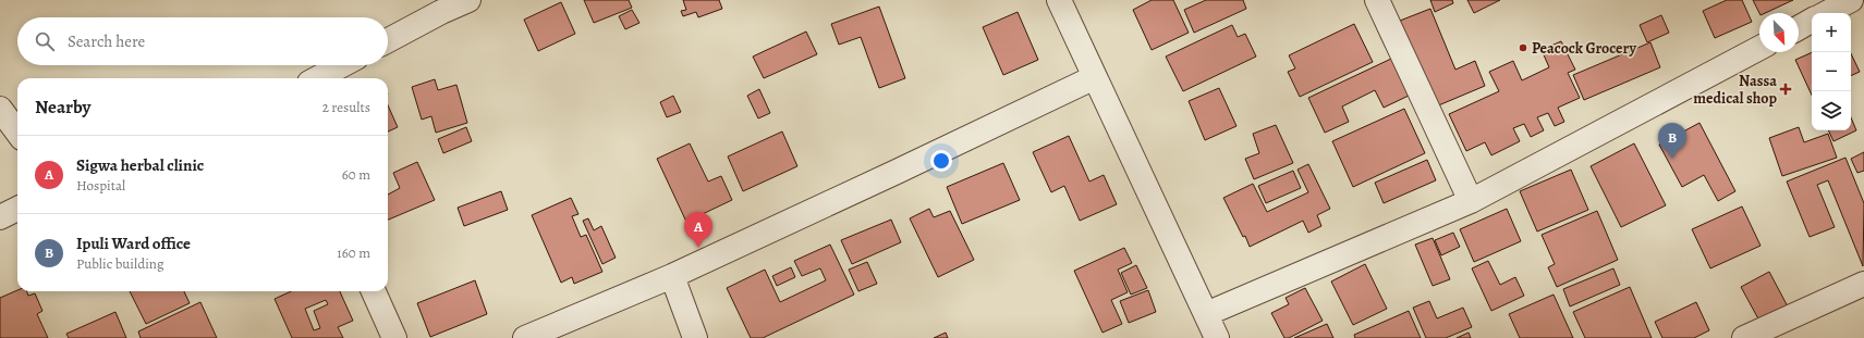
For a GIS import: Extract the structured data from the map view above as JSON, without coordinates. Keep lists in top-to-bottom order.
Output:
{
  "places": {
    "other": ["Peacock Grocery"],
    "health": ["Nassa medical shop"]
  },
  "north": "bottom right",
  "page": {
    "map_buttons": ["+", "−"],
    "search": "Search here",
    "heading": ["Nearby", "2 results"],
    "pins": ["B", "A"],
    "list": [
      {
        "mark": "A",
        "name": "Sigwa herbal clinic",
        "note": "Hospital",
        "value": "60 m"
      },
      {
        "mark": "B",
        "name": "Ipuli Ward office",
        "note": "Public building",
        "value": "160 m"
      }
    ]
  }
}
